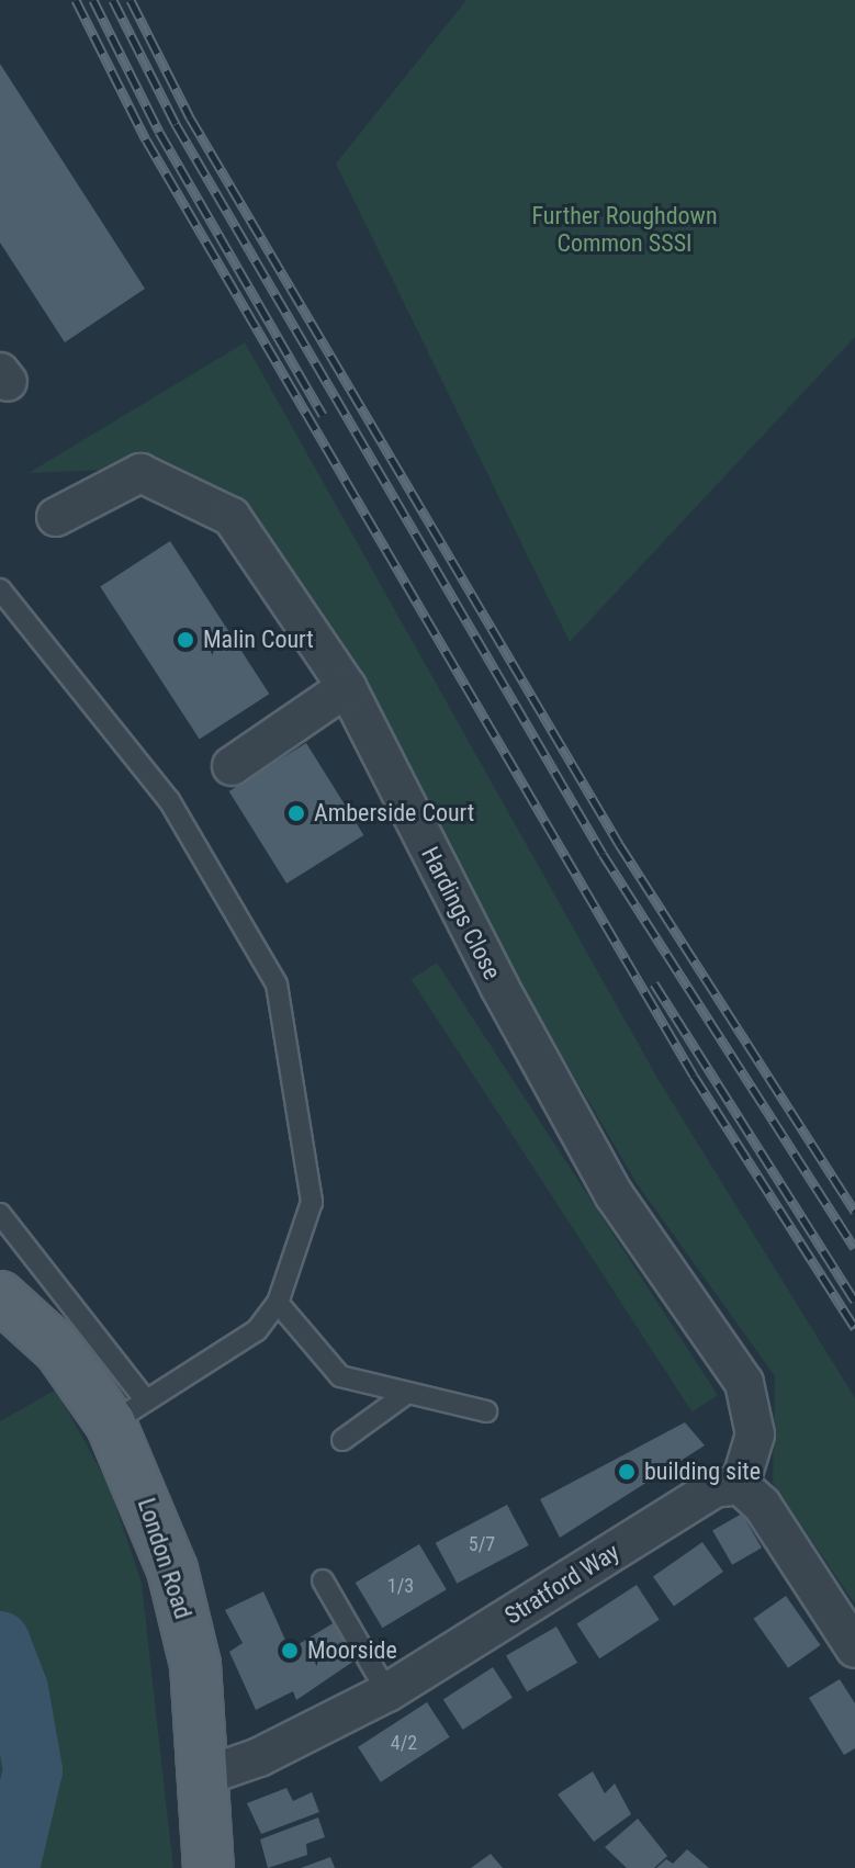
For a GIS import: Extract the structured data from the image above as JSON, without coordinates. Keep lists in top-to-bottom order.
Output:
{
  "streets": {
    "main road": ["London Road"],
    "street": ["Hardings Close", "Stratford Way"]
  },
  "crossings": [
    ["Hardings Close", "Stratford Way"],
    ["London Road", "Stratford Way"]
  ],
  "parks": ["Further Roughdown Common SSSI"],
  "places": [
    "Malin Court",
    "Amberside Court",
    "building site",
    "Moorside"
  ],
  "house_numbers": ["5/7", "1/3", "4/2"]
}
